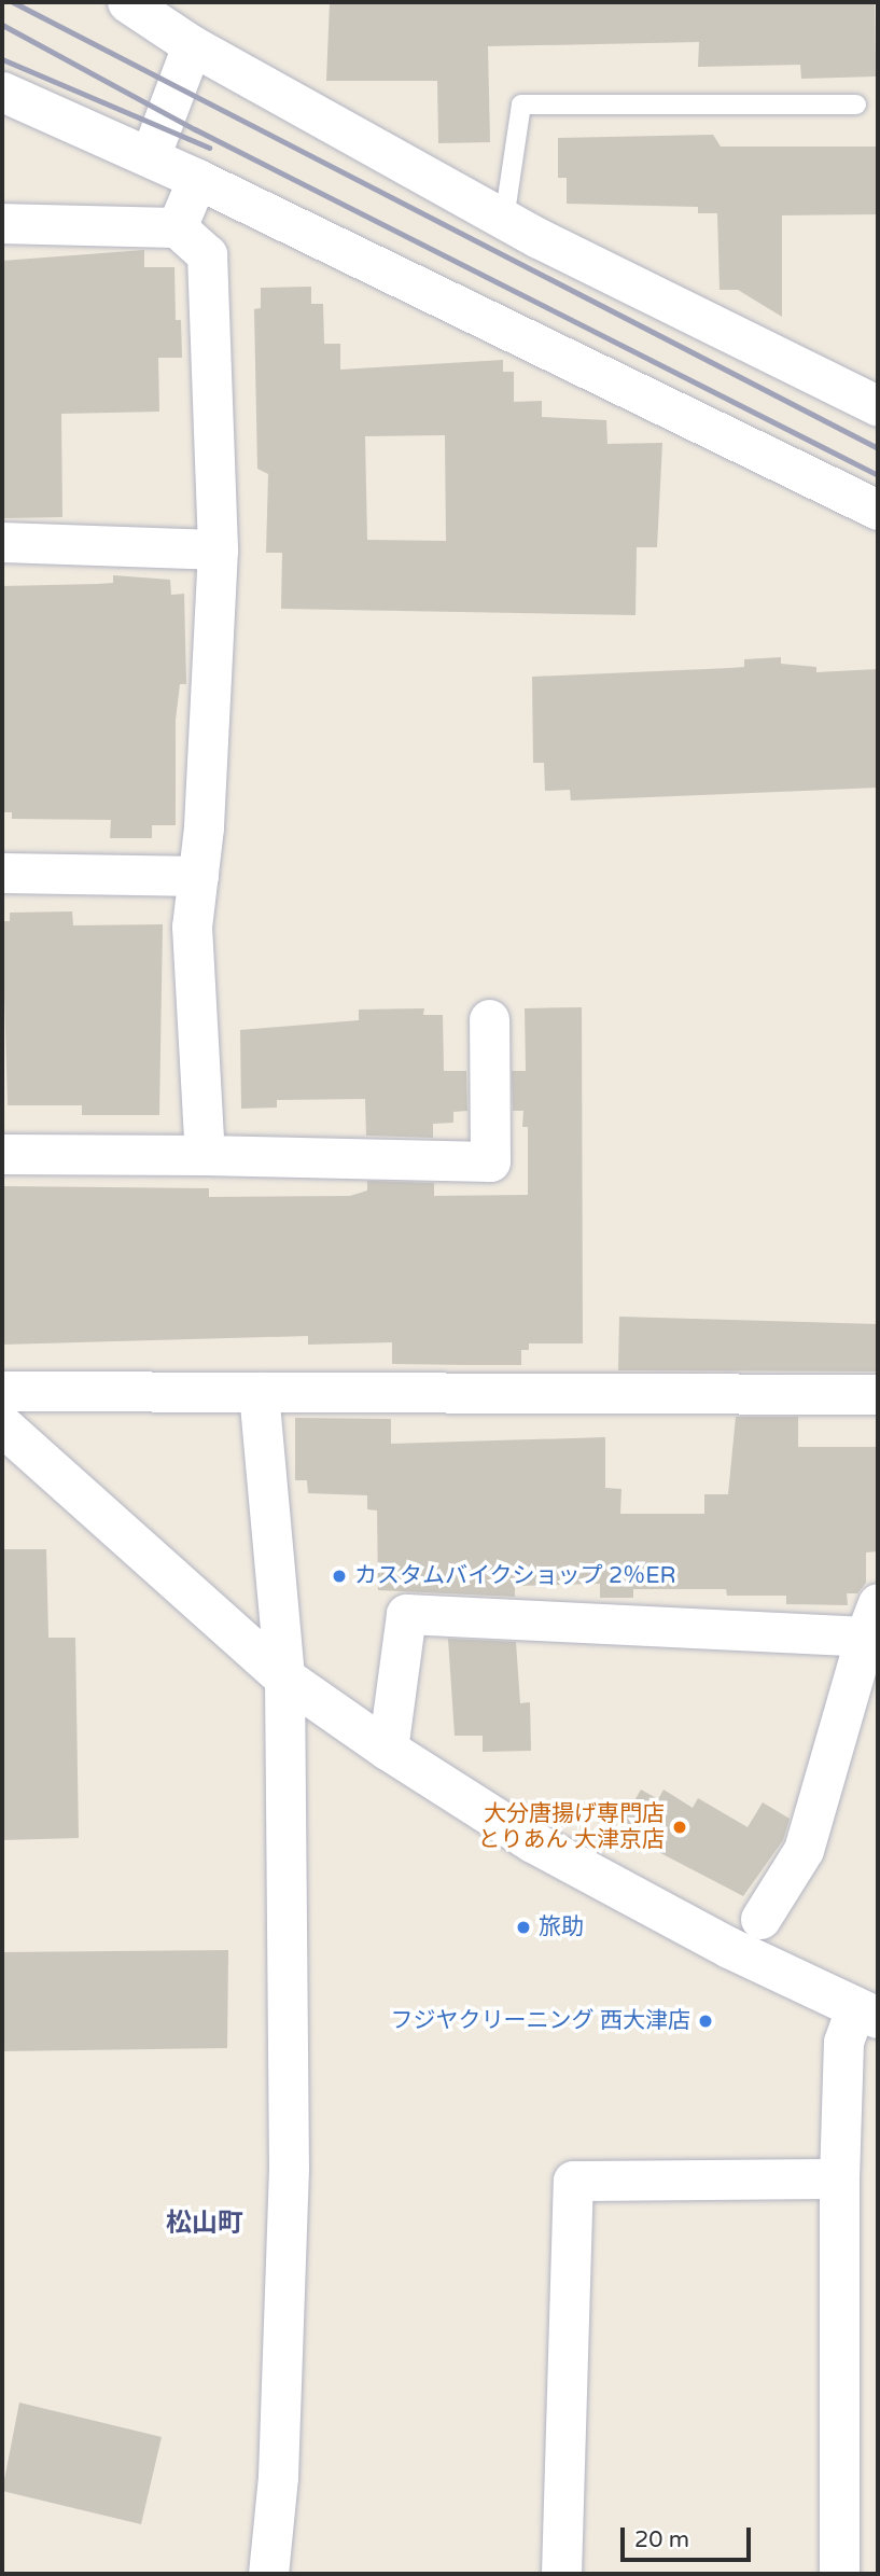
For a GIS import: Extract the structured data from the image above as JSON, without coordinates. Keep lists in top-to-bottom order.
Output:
{
  "districts": ["松山町"],
  "places": [
    "カスタムバイクショップ 2％ER",
    "大分唐揚げ専門店 とりあん 大津京店",
    "旅助",
    "フジヤクリーニング 西大津店"
  ],
  "scale_bar": "20 m"
}
